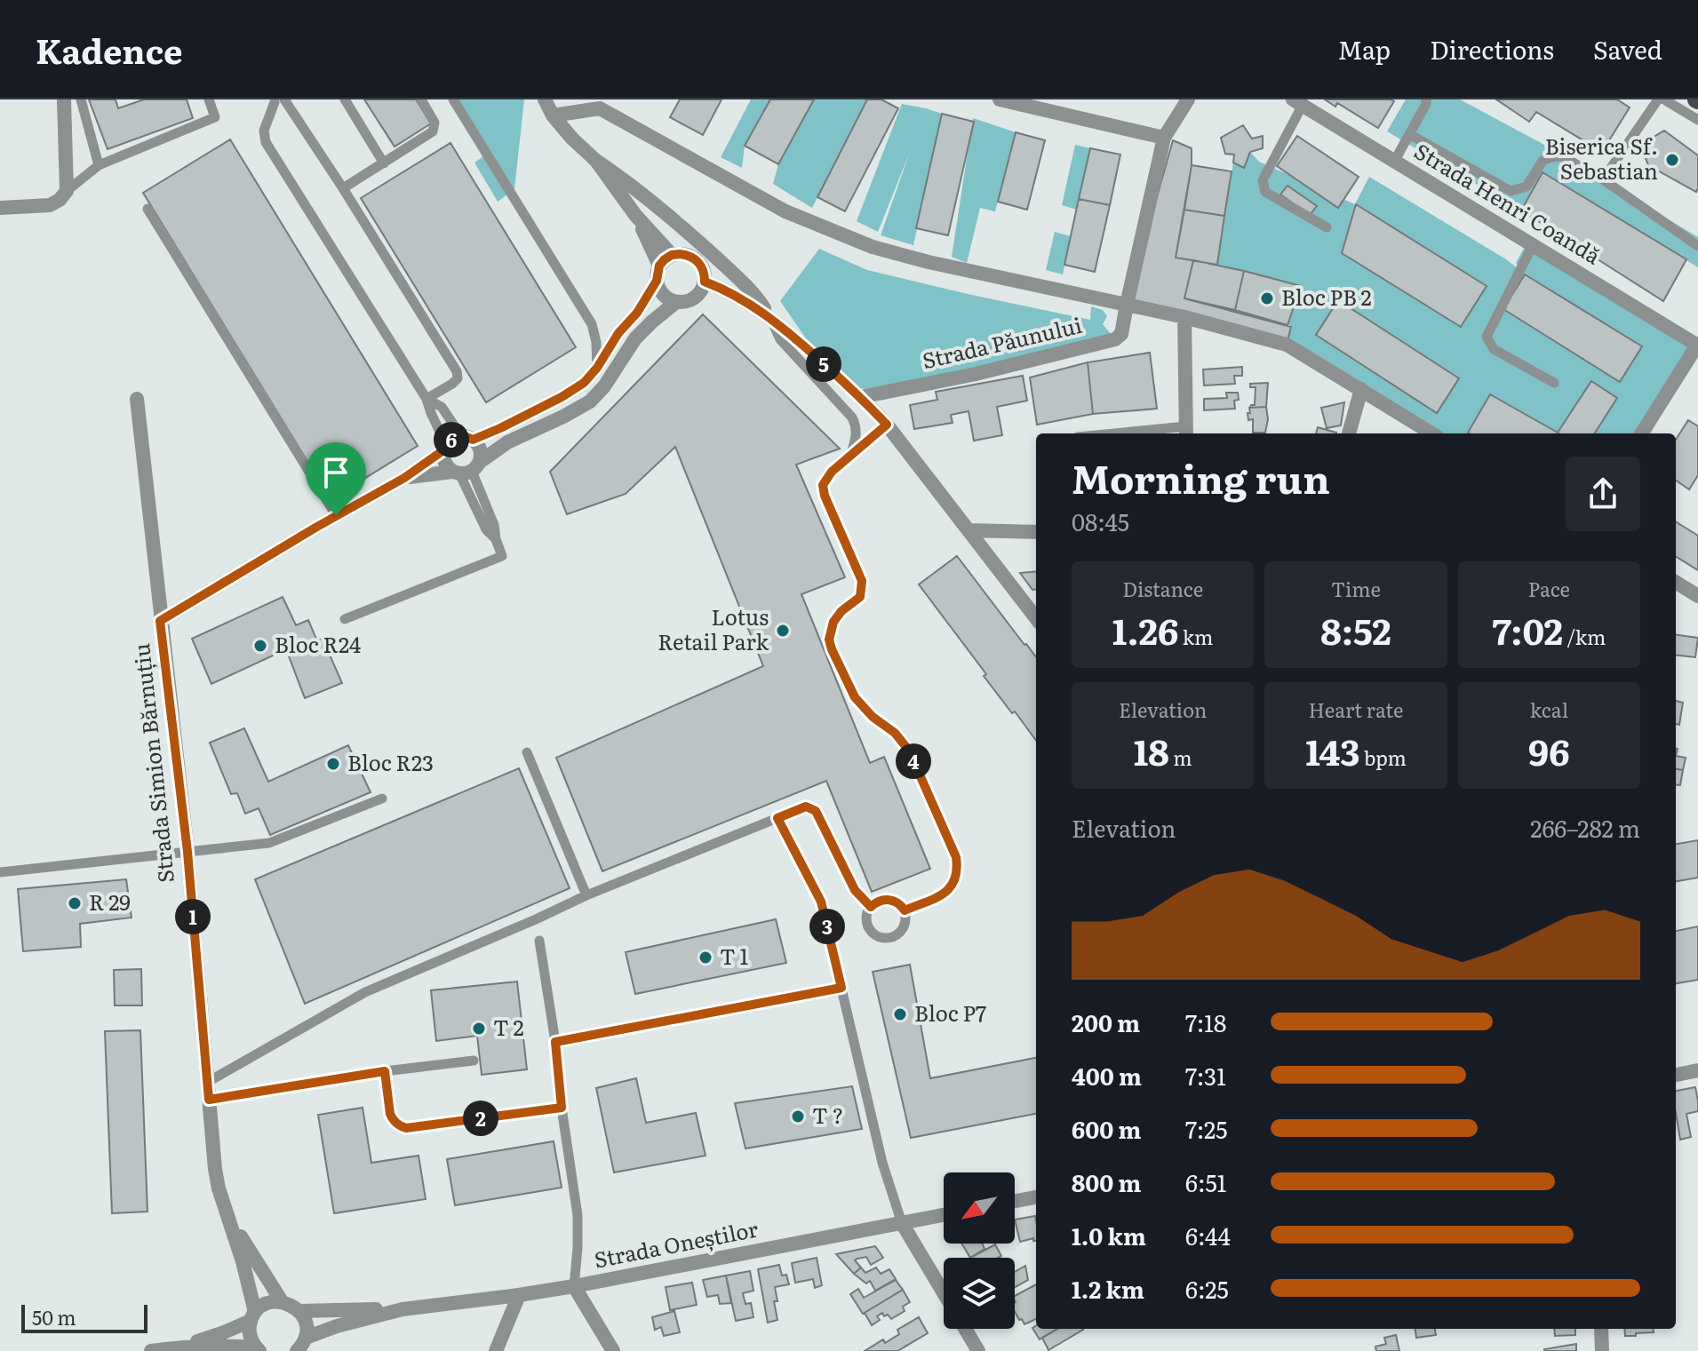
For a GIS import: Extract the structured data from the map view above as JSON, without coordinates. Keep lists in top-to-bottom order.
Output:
{
  "streets": {
    "street": [
      "Strada Henri Coandă",
      "Strada Păunului",
      "Strada Simion Bărnuțiu",
      "Strada Oneștilor"
    ]
  },
  "places": [
    "Biserica Sf. Sebastian",
    "Bloc PB 2",
    "Lotus Retail Park",
    "Bloc R24",
    "Bloc R23",
    "R 29",
    "T 1",
    "Bloc P7",
    "T 2",
    "T ?"
  ],
  "scale_bar": "50 m",
  "north": "bottom left",
  "page": {
    "header": "Kadence",
    "nav": ["Map", "Directions", "Saved"],
    "pins": [
      "5",
      "6",
      "4",
      "1",
      "3",
      "2"
    ],
    "heading": ["Morning run", "08:45"],
    "stats": [
      ["Distance", "1.26 km"],
      ["Time", "8:52"],
      ["Pace", "7:02 /km"],
      ["Elevation", "18 m"],
      ["Heart rate", "143 bpm"],
      ["kcal", "96"]
    ],
    "chart": ["Elevation", "266–282 m"],
    "list": [
      {
        "name": "200 m",
        "note": "7:18"
      },
      {
        "name": "400 m",
        "note": "7:31"
      },
      {
        "name": "600 m",
        "note": "7:25"
      },
      {
        "name": "800 m",
        "note": "6:51"
      },
      {
        "name": "1.0 km",
        "note": "6:44"
      },
      {
        "name": "1.2 km",
        "note": "6:25"
      }
    ],
    "scale": "50 m"
  }
}
